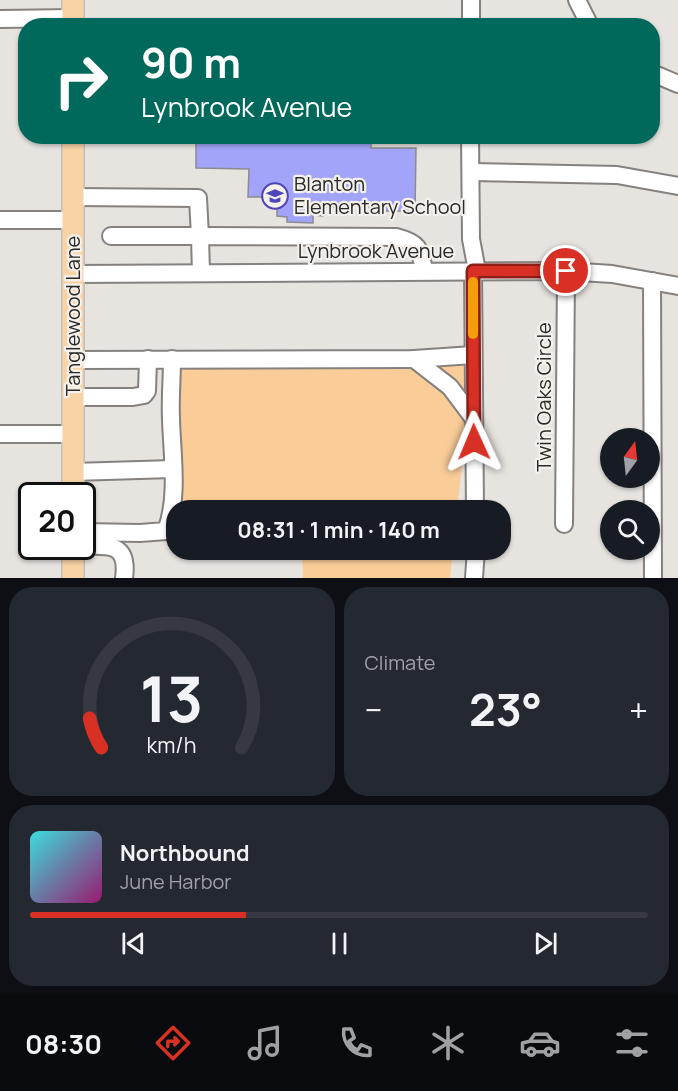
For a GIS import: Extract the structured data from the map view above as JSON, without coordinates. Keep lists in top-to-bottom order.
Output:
{
  "streets": {
    "main road": ["Tanglewood Lane"],
    "street": ["Lynbrook Avenue", "Twin Oaks Circle"]
  },
  "crossings": [
    ["Lynbrook Avenue", "Tanglewood Lane"],
    ["Lynbrook Avenue", "Twin Oaks Circle"]
  ],
  "places": {
    "school or university": ["Blanton Elementary School"]
  },
  "north": "top",
  "page": {
    "turn": ["90 m", "Lynbrook Avenue"],
    "limit": "20",
    "trip": "08:31 · 1 min · 140 m",
    "tile": "Climate",
    "heat": ["−", "23°", "+"],
    "song": ["Northbound", "June Harbor"],
    "tabs": "08:30",
    "gauge": ["13", "km/h"]
  }
}
